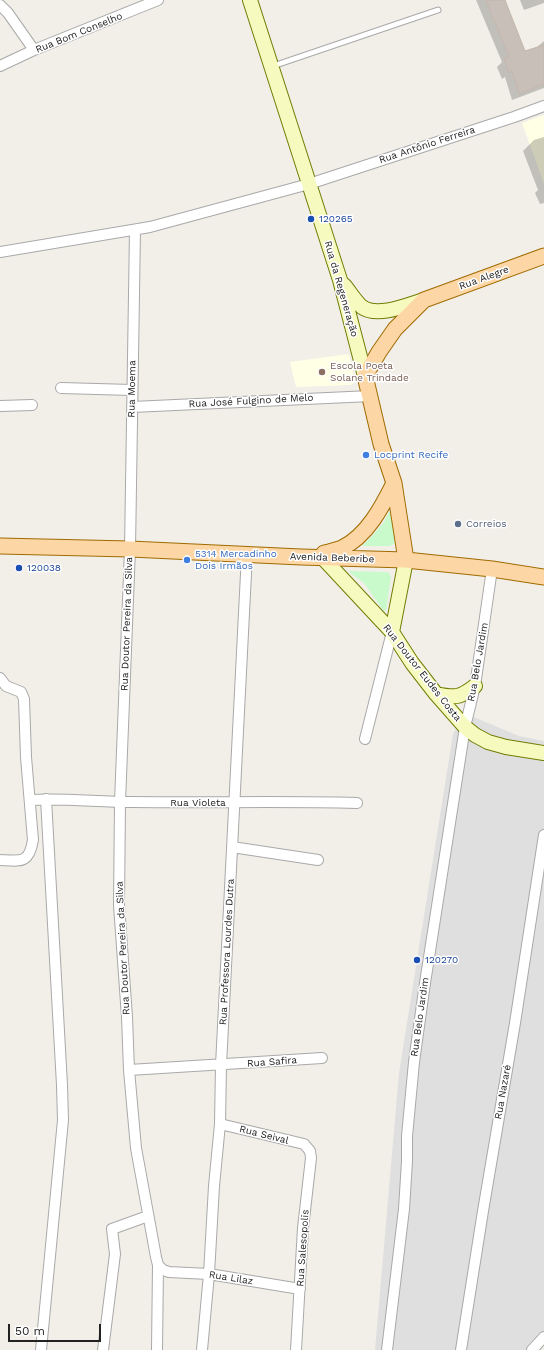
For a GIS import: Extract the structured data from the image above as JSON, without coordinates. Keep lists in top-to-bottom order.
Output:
{
  "streets": {
    "main road": [
      "Rua Alegre",
      "Rua da Regeneração",
      "Avenida Beberibe",
      "Rua Doutor Eudes Costa"
    ],
    "street": [
      "Rua Bom Conselho",
      "Rua Antônio Ferreira",
      "Rua Moema",
      "Rua José Fulgino de Melo",
      "Rua Doutor Pereira da Silva",
      "Rua Belo Jardim",
      "Rua Violeta",
      "Rua Professora Lourdes Dutra",
      "Rua Safira",
      "Rua Nazaré",
      "Rua Seival",
      "Rua Salesopolis",
      "Rua Lilaz"
    ]
  },
  "crossings": [
    ["Rua Antônio Ferreira", "Rua da Regeneração"],
    ["Rua Antônio Ferreira", "Rua Moema"],
    ["Rua Alegre", "Rua da Regeneração"],
    ["Rua da Regeneração", "Rua José Fulgino de Melo"],
    ["Rua da Regeneração", "Avenida Beberibe"],
    ["Rua Moema", "Rua José Fulgino de Melo"],
    ["Rua Moema", "Avenida Beberibe"],
    ["Rua Moema", "Rua Doutor Pereira da Silva"],
    ["Avenida Beberibe", "Rua Doutor Pereira da Silva"],
    ["Avenida Beberibe", "Rua Belo Jardim"],
    ["Avenida Beberibe", "Rua Doutor Eudes Costa"],
    ["Avenida Beberibe", "Rua Professora Lourdes Dutra"],
    ["Rua Doutor Pereira da Silva", "Rua Violeta"],
    ["Rua Doutor Pereira da Silva", "Rua Lilaz"],
    ["Rua Belo Jardim", "Rua Doutor Eudes Costa"],
    ["Rua Violeta", "Rua Professora Lourdes Dutra"],
    ["Rua Professora Lourdes Dutra", "Rua Safira"],
    ["Rua Professora Lourdes Dutra", "Rua Seival"],
    ["Rua Professora Lourdes Dutra", "Rua Lilaz"],
    ["Rua Seival", "Rua Salesopolis"],
    ["Rua Salesopolis", "Rua Lilaz"]
  ],
  "places": [
    "120265",
    "Escola Poeta Solane Trindade",
    "Locprint Recife",
    "Correios",
    "5314 Mercadinho Dois Irmãos",
    "120038",
    "120270"
  ],
  "scale_bar": "50 m"
}
